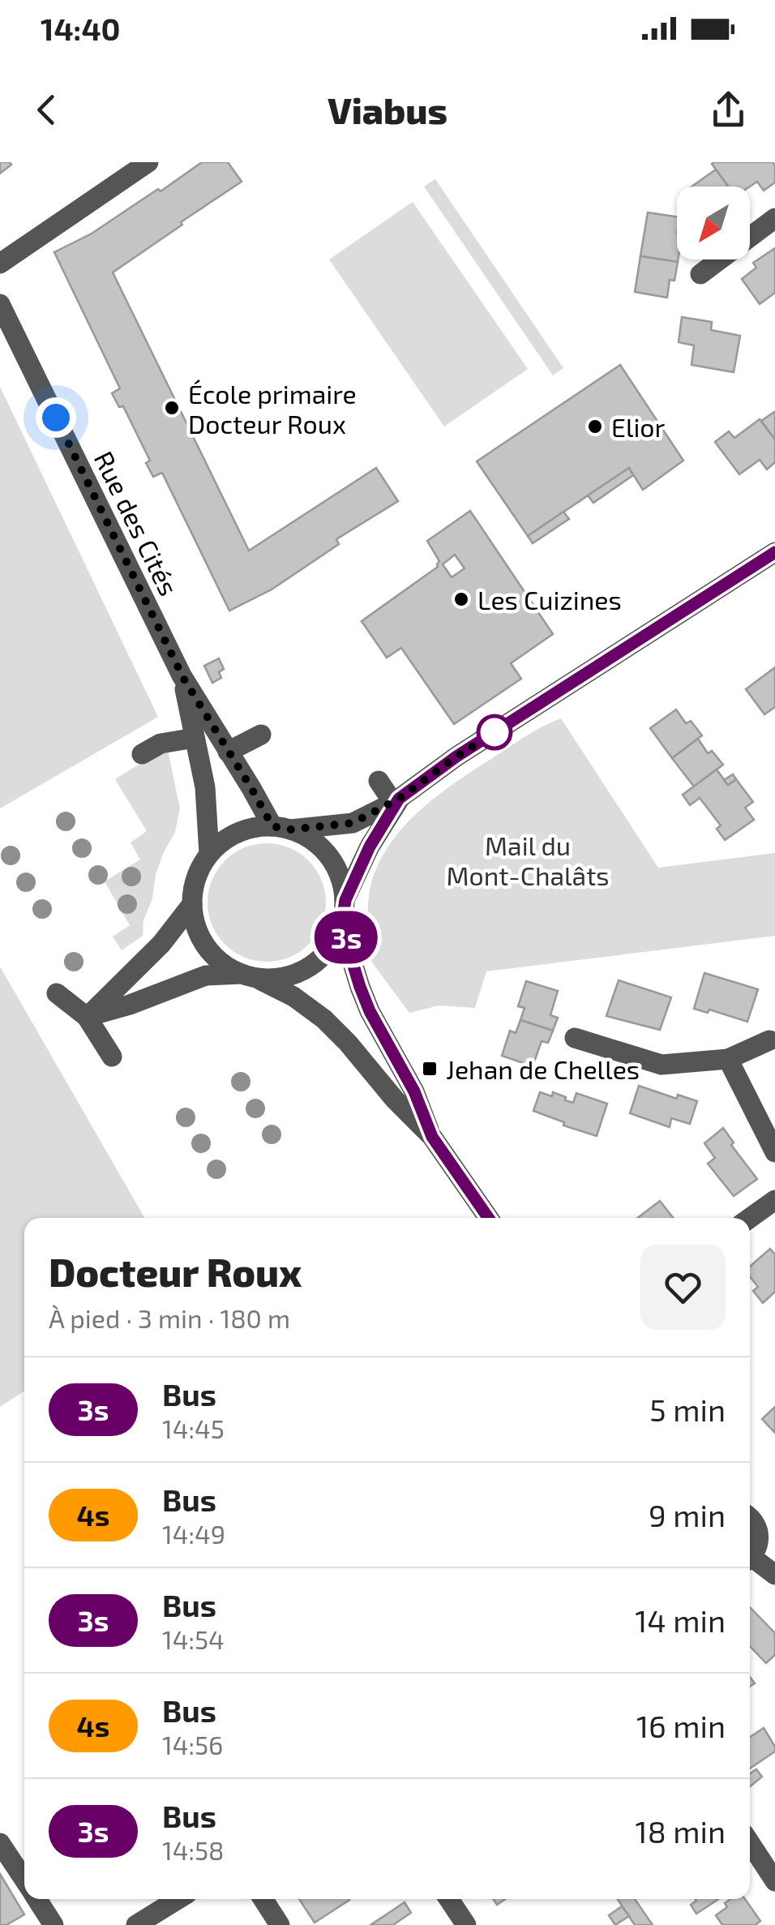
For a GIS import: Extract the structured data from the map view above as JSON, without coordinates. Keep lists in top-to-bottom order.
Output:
{
  "streets": {
    "street": ["Rue des Cités"]
  },
  "parks": ["Mail du Mont-Chalâts"],
  "places": {
    "other": ["École primaire Docteur Roux", "Elior", "Les Cuizines"],
    "transit": ["Jehan de Chelles"]
  },
  "lines": ["bus line 3s"],
  "north": "bottom left",
  "page": {
    "status": "14:40",
    "header": "Viabus",
    "on_map": "3s",
    "heading": ["Docteur Roux", "À pied · 3 min · 180 m"],
    "list": [
      {
        "mark": "3s",
        "name": "Bus",
        "note": "14:45",
        "value": "5 min"
      },
      {
        "mark": "4s",
        "name": "Bus",
        "note": "14:49",
        "value": "9 min"
      },
      {
        "mark": "3s",
        "name": "Bus",
        "note": "14:54",
        "value": "14 min"
      },
      {
        "mark": "4s",
        "name": "Bus",
        "note": "14:56",
        "value": "16 min"
      },
      {
        "mark": "3s",
        "name": "Bus",
        "note": "14:58",
        "value": "18 min"
      }
    ]
  }
}
